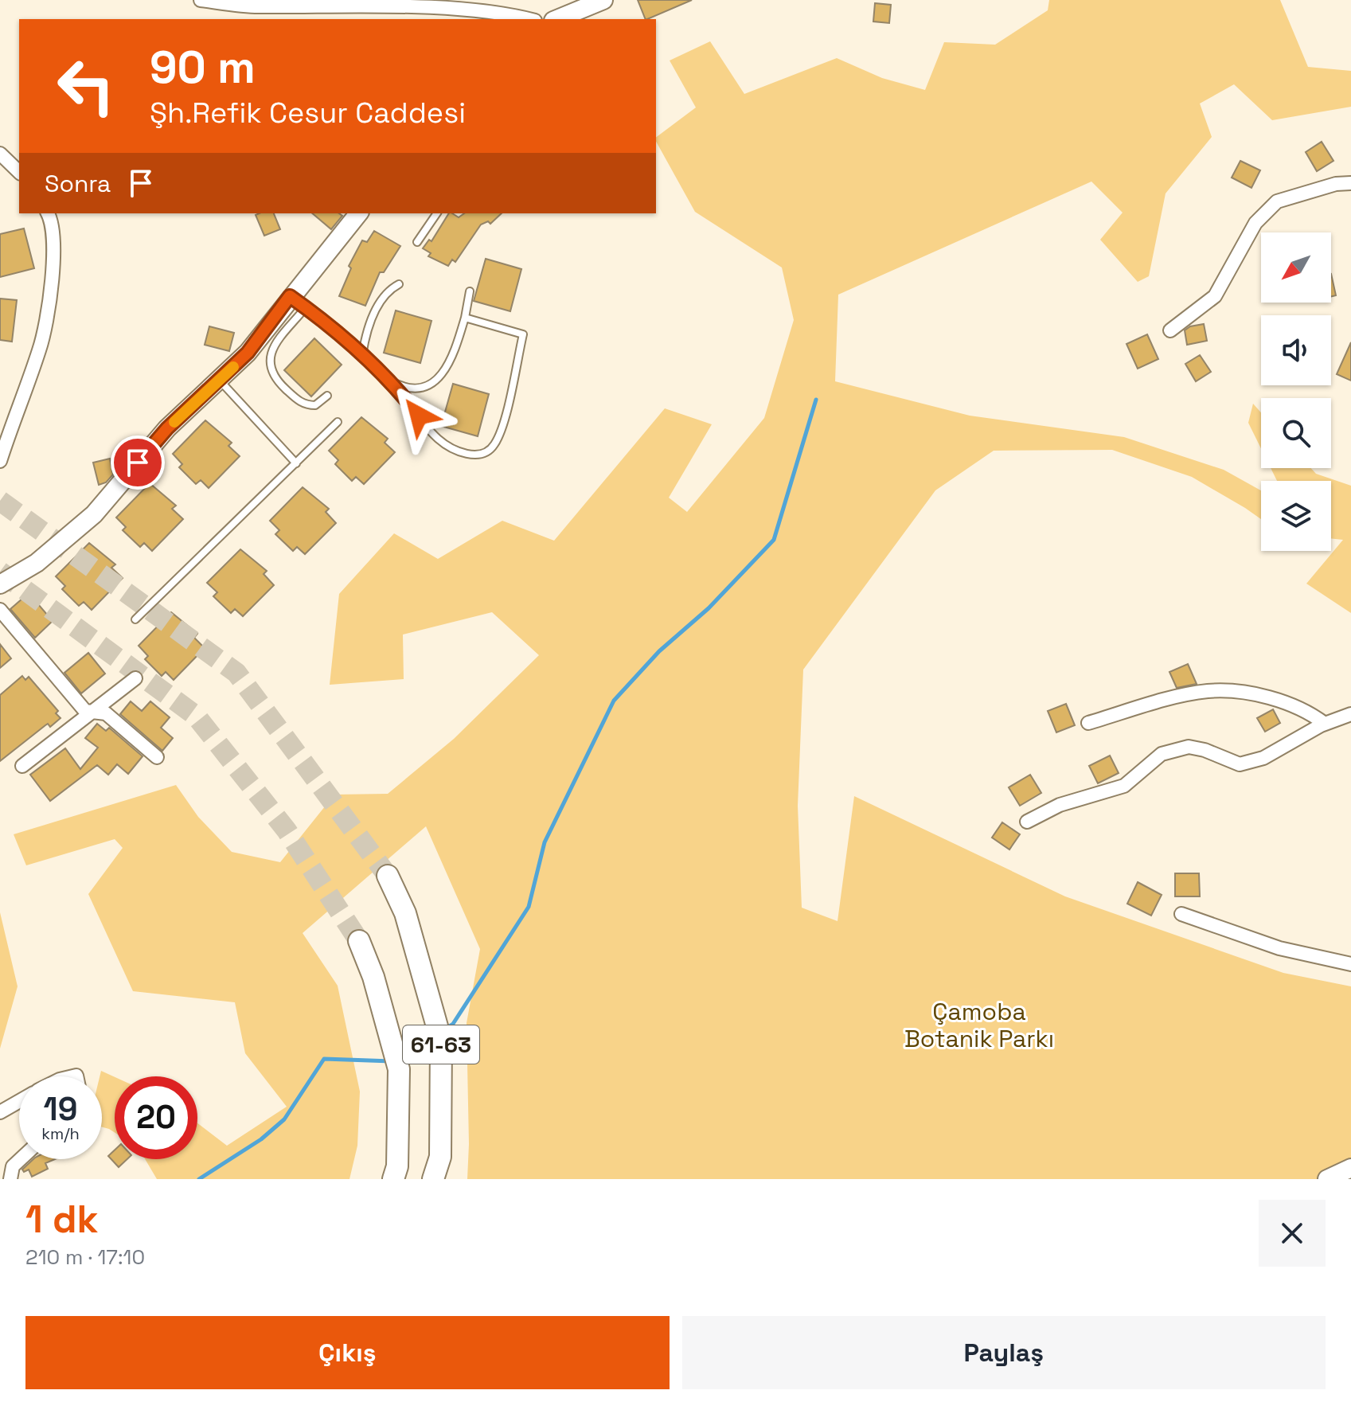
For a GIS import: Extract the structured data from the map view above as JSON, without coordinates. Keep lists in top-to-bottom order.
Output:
{
  "streets": {
    "main road": ["61-63"]
  },
  "parks": ["Çamoba Botanik Parkı"],
  "north": "bottom left",
  "page": {
    "turn": ["90 m", "Şh.Refik Cesur Caddesi"],
    "then": "Sonra",
    "speed": "19 km/h",
    "limit": "20",
    "heading": ["1 dk", "210 m · 17:10"],
    "buttons": ["Çıkış", "Paylaş"]
  }
}
